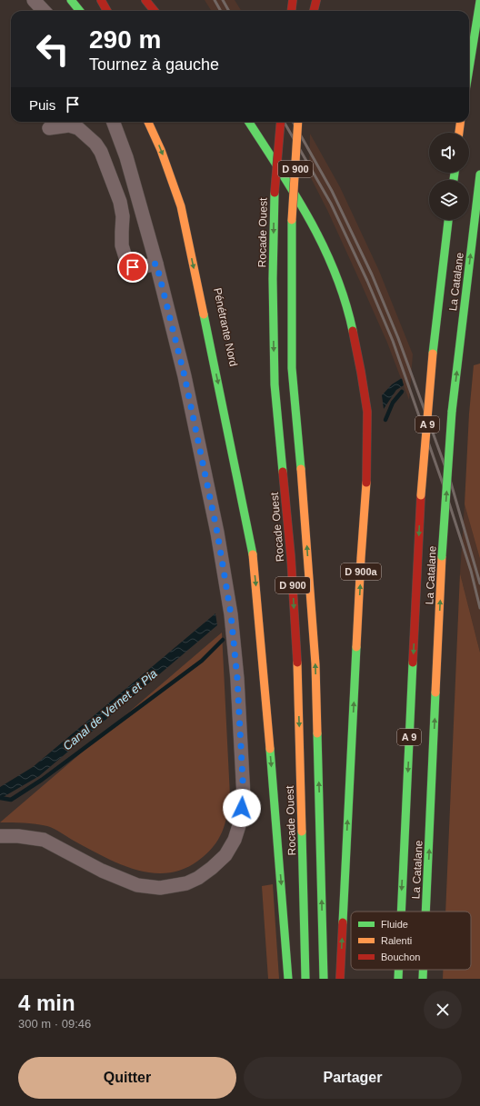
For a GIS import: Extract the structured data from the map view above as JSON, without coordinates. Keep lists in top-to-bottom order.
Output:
{
  "streets": {
    "highway": [
      "D 900",
      "Rocade Ouest",
      "La Catalane",
      "Pénétrante Nord",
      "A 9",
      "D 900a"
    ]
  },
  "crossings": [
    ["D 900", "Rocade Ouest"]
  ],
  "water": ["Canal de Vernet et Pia"],
  "legend": ["Fluide", "Ralenti", "Bouchon"],
  "page": {
    "turn": ["290 m", "Tournez à gauche"],
    "then": "Puis",
    "heading": ["4 min", "300 m · 09:46"],
    "buttons": ["Quitter", "Partager"]
  }
}
